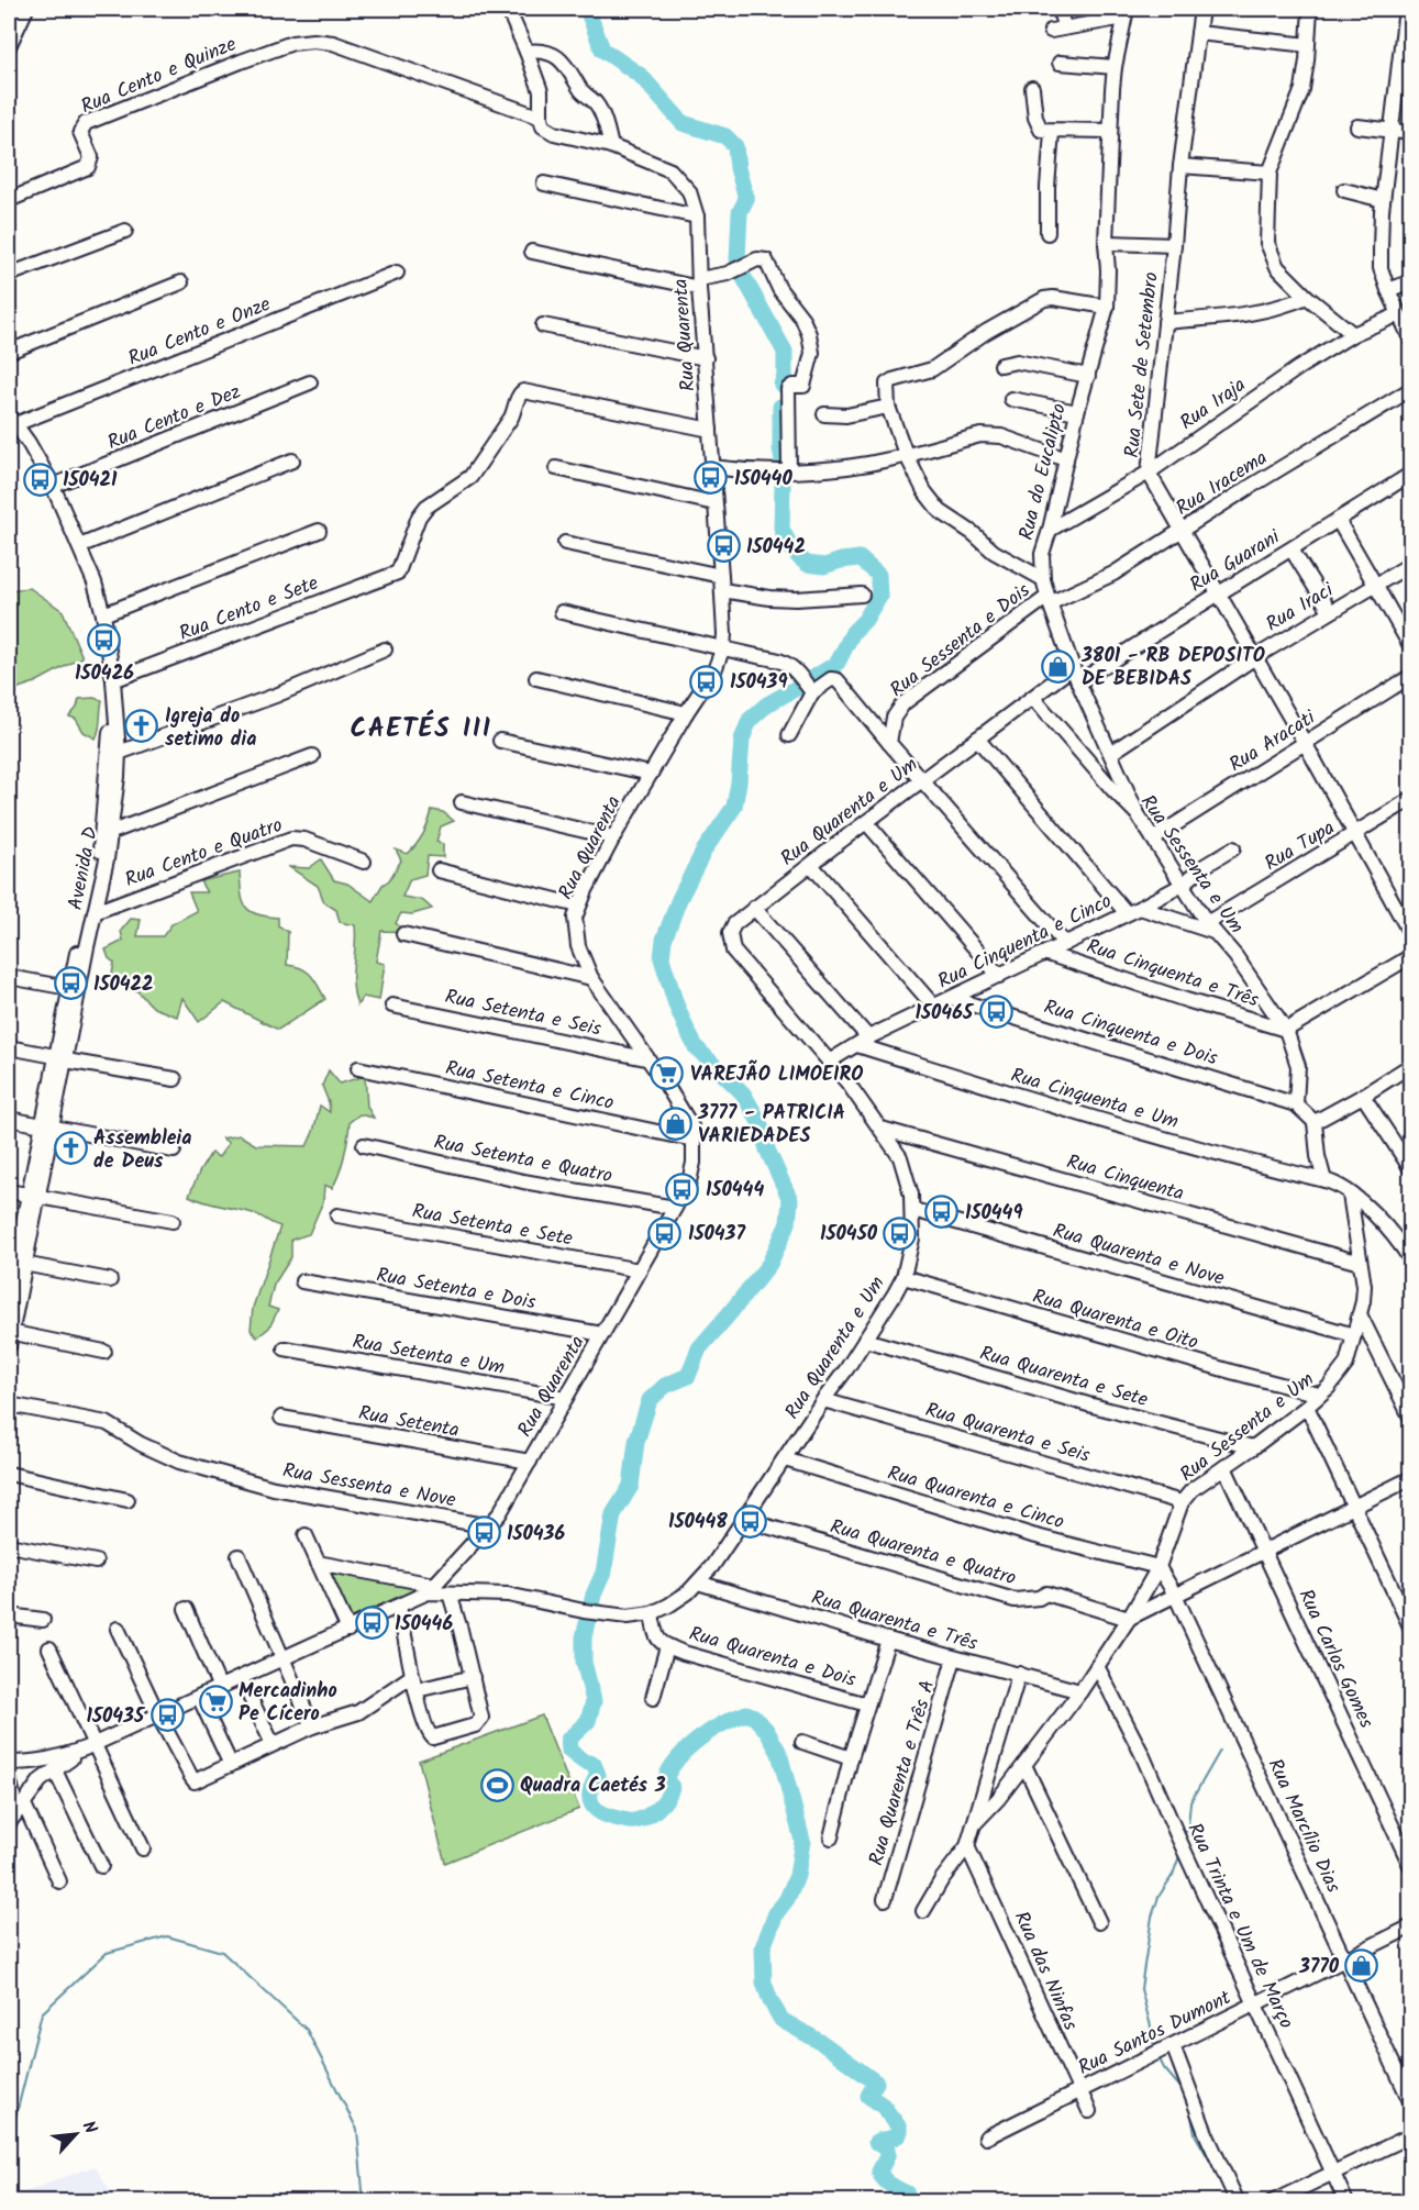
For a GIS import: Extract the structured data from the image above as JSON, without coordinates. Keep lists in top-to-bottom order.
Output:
{
  "streets": {
    "street": [
      "Rua Cento e Quinze",
      "Rua Cento e Onze",
      "Rua Quarenta",
      "Rua Sete de Setembro",
      "Rua Iraja",
      "Rua Cento e Dez",
      "Rua do Eucalipto",
      "Rua Iracema",
      "Rua Guarani",
      "Rua Iraci",
      "Rua Cento e Sete",
      "Rua Sessenta e Dois",
      "Rua Aracati",
      "Rua Quarenta e Um",
      "Rua Tupa",
      "Rua Cento e Quatro",
      "Rua Sessenta e Um",
      "Avenida D",
      "Rua Cinquenta e Cinco",
      "Rua Cinquenta e Três",
      "Rua Setenta e Seis",
      "Rua Cinquenta e Dois",
      "Rua Setenta e Cinco",
      "Rua Cinquenta e Um",
      "Rua Setenta e Quatro",
      "Rua Cinquenta",
      "Rua Setenta e Sete",
      "Rua Quarenta e Nove",
      "Rua Setenta e Dois",
      "Rua Quarenta e Oito",
      "Rua Setenta e Um",
      "Rua Quarenta e Sete",
      "Rua Setenta",
      "Rua Quarenta e Seis",
      "Rua Sessenta e Nove",
      "Rua Quarenta e Cinco",
      "Rua Quarenta e Quatro",
      "Rua Quarenta e Três",
      "Rua Quarenta e Dois",
      "Rua Carlos Gomes",
      "Rua Quarenta e Três A",
      "Rua Marcílio Dias",
      "Rua Trinta e Um de Março",
      "Rua das Ninfas",
      "Rua Santos Dumont"
    ]
  },
  "crossings": [
    ["Rua Cento e Onze", "Avenida D"],
    ["Rua Quarenta", "Rua Cento e Sete"],
    ["Rua Quarenta", "Rua Quarenta e Um"],
    ["Rua Quarenta", "Rua Setenta e Seis"],
    ["Rua Quarenta", "Rua Setenta e Cinco"],
    ["Rua Quarenta", "Rua Setenta e Quatro"],
    ["Rua Quarenta", "Rua Setenta e Sete"],
    ["Rua Quarenta", "Rua Setenta e Dois"],
    ["Rua Quarenta", "Rua Setenta e Um"],
    ["Rua Quarenta", "Rua Setenta"],
    ["Rua Quarenta", "Rua Sessenta e Nove"],
    ["Rua Sete de Setembro", "Rua Iraja"],
    ["Rua Sete de Setembro", "Rua Iracema"],
    ["Rua Sete de Setembro", "Rua Guarani"],
    ["Rua Sete de Setembro", "Rua Iraci"],
    ["Rua Sete de Setembro", "Rua Aracati"],
    ["Rua Sete de Setembro", "Rua Tupa"],
    ["Rua Iraja", "Rua do Eucalipto"],
    ["Rua Cento e Dez", "Avenida D"],
    ["Rua do Eucalipto", "Rua Iracema"],
    ["Rua do Eucalipto", "Rua Guarani"],
    ["Rua do Eucalipto", "Rua Iraci"],
    ["Rua do Eucalipto", "Rua Sessenta e Dois"],
    ["Rua do Eucalipto", "Rua Quarenta e Um"],
    ["Rua do Eucalipto", "Rua Sessenta e Um"],
    ["Rua Iracema", "Rua Sessenta e Dois"],
    ["Rua Cento e Sete", "Avenida D"],
    ["Rua Aracati", "Rua Sessenta e Um"],
    ["Rua Quarenta e Um", "Rua Sessenta e Um"],
    ["Rua Quarenta e Um", "Rua Cinquenta e Cinco"],
    ["Rua Quarenta e Um", "Rua Cinquenta"],
    ["Rua Quarenta e Um", "Rua Quarenta e Nove"],
    ["Rua Quarenta e Um", "Rua Quarenta e Oito"],
    ["Rua Quarenta e Um", "Rua Quarenta e Sete"],
    ["Rua Quarenta e Um", "Rua Quarenta e Seis"],
    ["Rua Quarenta e Um", "Rua Quarenta e Cinco"],
    ["Rua Quarenta e Um", "Rua Quarenta e Quatro"],
    ["Rua Quarenta e Um", "Rua Quarenta e Três"],
    ["Rua Quarenta e Um", "Rua Quarenta e Dois"],
    ["Rua Tupa", "Rua Sessenta e Um"],
    ["Rua Cento e Quatro", "Avenida D"],
    ["Rua Sessenta e Um", "Rua Cinquenta e Cinco"],
    ["Rua Sessenta e Um", "Rua Cinquenta e Três"],
    ["Rua Sessenta e Um", "Rua Cinquenta e Dois"],
    ["Rua Sessenta e Um", "Rua Cinquenta"],
    ["Rua Sessenta e Um", "Rua Quarenta e Nove"],
    ["Rua Sessenta e Um", "Rua Quarenta e Oito"],
    ["Rua Sessenta e Um", "Rua Quarenta e Sete"],
    ["Rua Sessenta e Um", "Rua Quarenta e Seis"],
    ["Rua Sessenta e Um", "Rua Quarenta e Cinco"],
    ["Rua Sessenta e Um", "Rua Quarenta e Quatro"],
    ["Rua Sessenta e Um", "Rua Quarenta e Três"],
    ["Rua Sessenta e Um", "Rua Carlos Gomes"],
    ["Rua Sessenta e Um", "Rua Marcílio Dias"],
    ["Rua Sessenta e Um", "Rua Trinta e Um de Março"],
    ["Rua Sessenta e Um", "Rua das Ninfas"],
    ["Rua Cinquenta e Cinco", "Rua Cinquenta e Três"],
    ["Rua Cinquenta e Cinco", "Rua Cinquenta e Dois"],
    ["Rua Cinquenta e Cinco", "Rua Cinquenta e Um"],
    ["Rua Quarenta e Cinco", "Rua Marcílio Dias"],
    ["Rua Quarenta e Três", "Rua Quarenta e Três A"],
    ["Rua Marcílio Dias", "Rua Santos Dumont"],
    ["Rua Trinta e Um de Março", "Rua Santos Dumont"],
    ["Rua das Ninfas", "Rua Santos Dumont"]
  ],
  "districts": ["CAETÉS III"],
  "places": {
    "bus stop": [
      "150440",
      "150421",
      "150442",
      "150426",
      "150439",
      "150422",
      "150465",
      "150444",
      "150449",
      "150437",
      "150450",
      "150448",
      "150436",
      "150446",
      "150435"
    ],
    "shop": ["3801 - RB DEPOSITO DE BEBIDAS", "3777 - PATRICIA VARIEDADES", "3770"],
    "church": ["Igreja do setimo dia", "Assembleia de Deus"],
    "supermarket": ["VAREJÃO LIMOEIRO", "Mercadinho Pe Cícero"],
    "sports": ["Quadra Caetés 3"]
  },
  "north": "top right"
}
